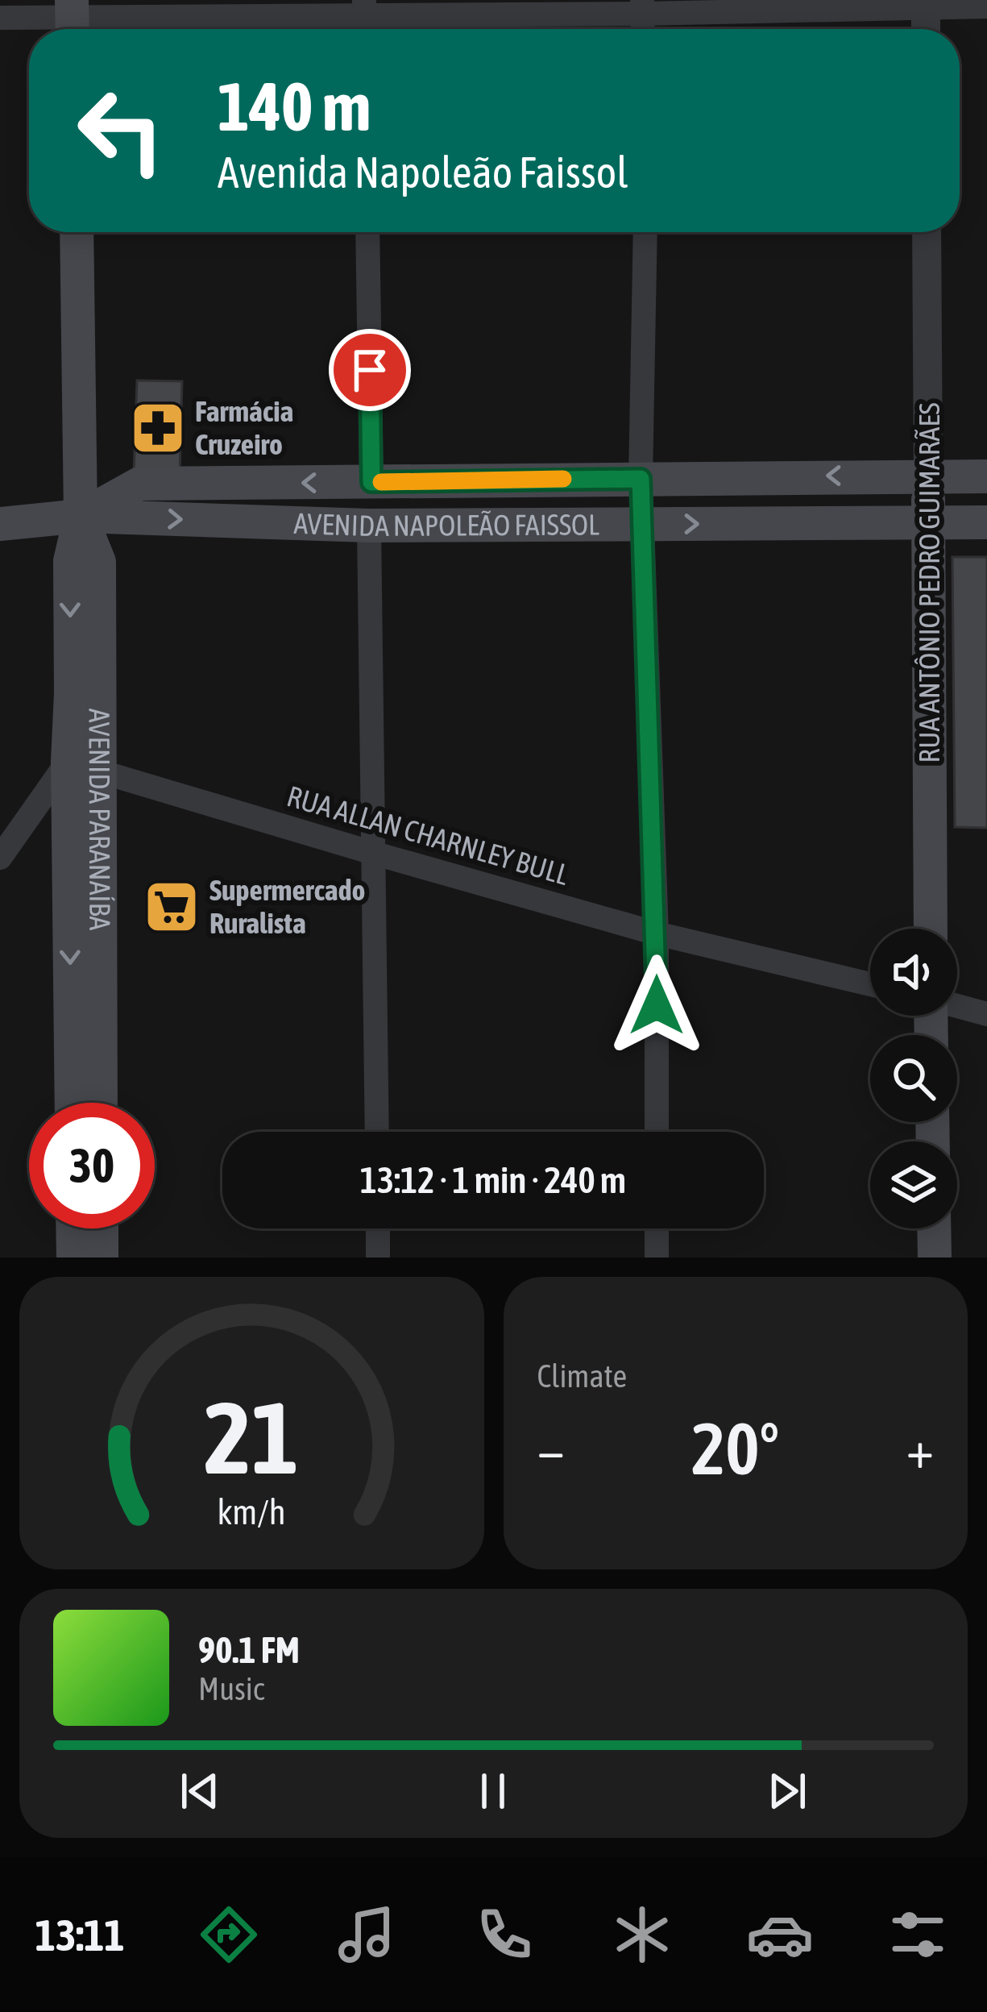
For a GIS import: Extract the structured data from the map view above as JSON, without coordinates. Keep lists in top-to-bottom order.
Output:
{
  "streets": {
    "main road": ["AVENIDA NAPOLEÃO FAISSOL", "RUA ANTÔNIO PEDRO GUIMARÃES", "AVENIDA PARANAÍBA"],
    "street": ["RUA ALLAN CHARNLEY BULL"]
  },
  "crossings": [
    ["AVENIDA NAPOLEÃO FAISSOL", "RUA ANTÔNIO PEDRO GUIMARÃES"],
    ["AVENIDA NAPOLEÃO FAISSOL", "AVENIDA PARANAÍBA"],
    ["AVENIDA PARANAÍBA", "RUA ALLAN CHARNLEY BULL"]
  ],
  "places": {
    "pharmacy": ["Farmácia Cruzeiro"],
    "supermarket": ["Supermercado Ruralista"]
  },
  "page": {
    "turn": ["140 m", "Avenida Napoleão Faissol"],
    "limit": "30",
    "trip": "13:12 · 1 min · 240 m",
    "tile": "Climate",
    "heat": ["−", "20°", "+"],
    "song": ["90.1 FM", "Music"],
    "tabs": "13:11",
    "gauge": ["21", "km/h"]
  }
}
